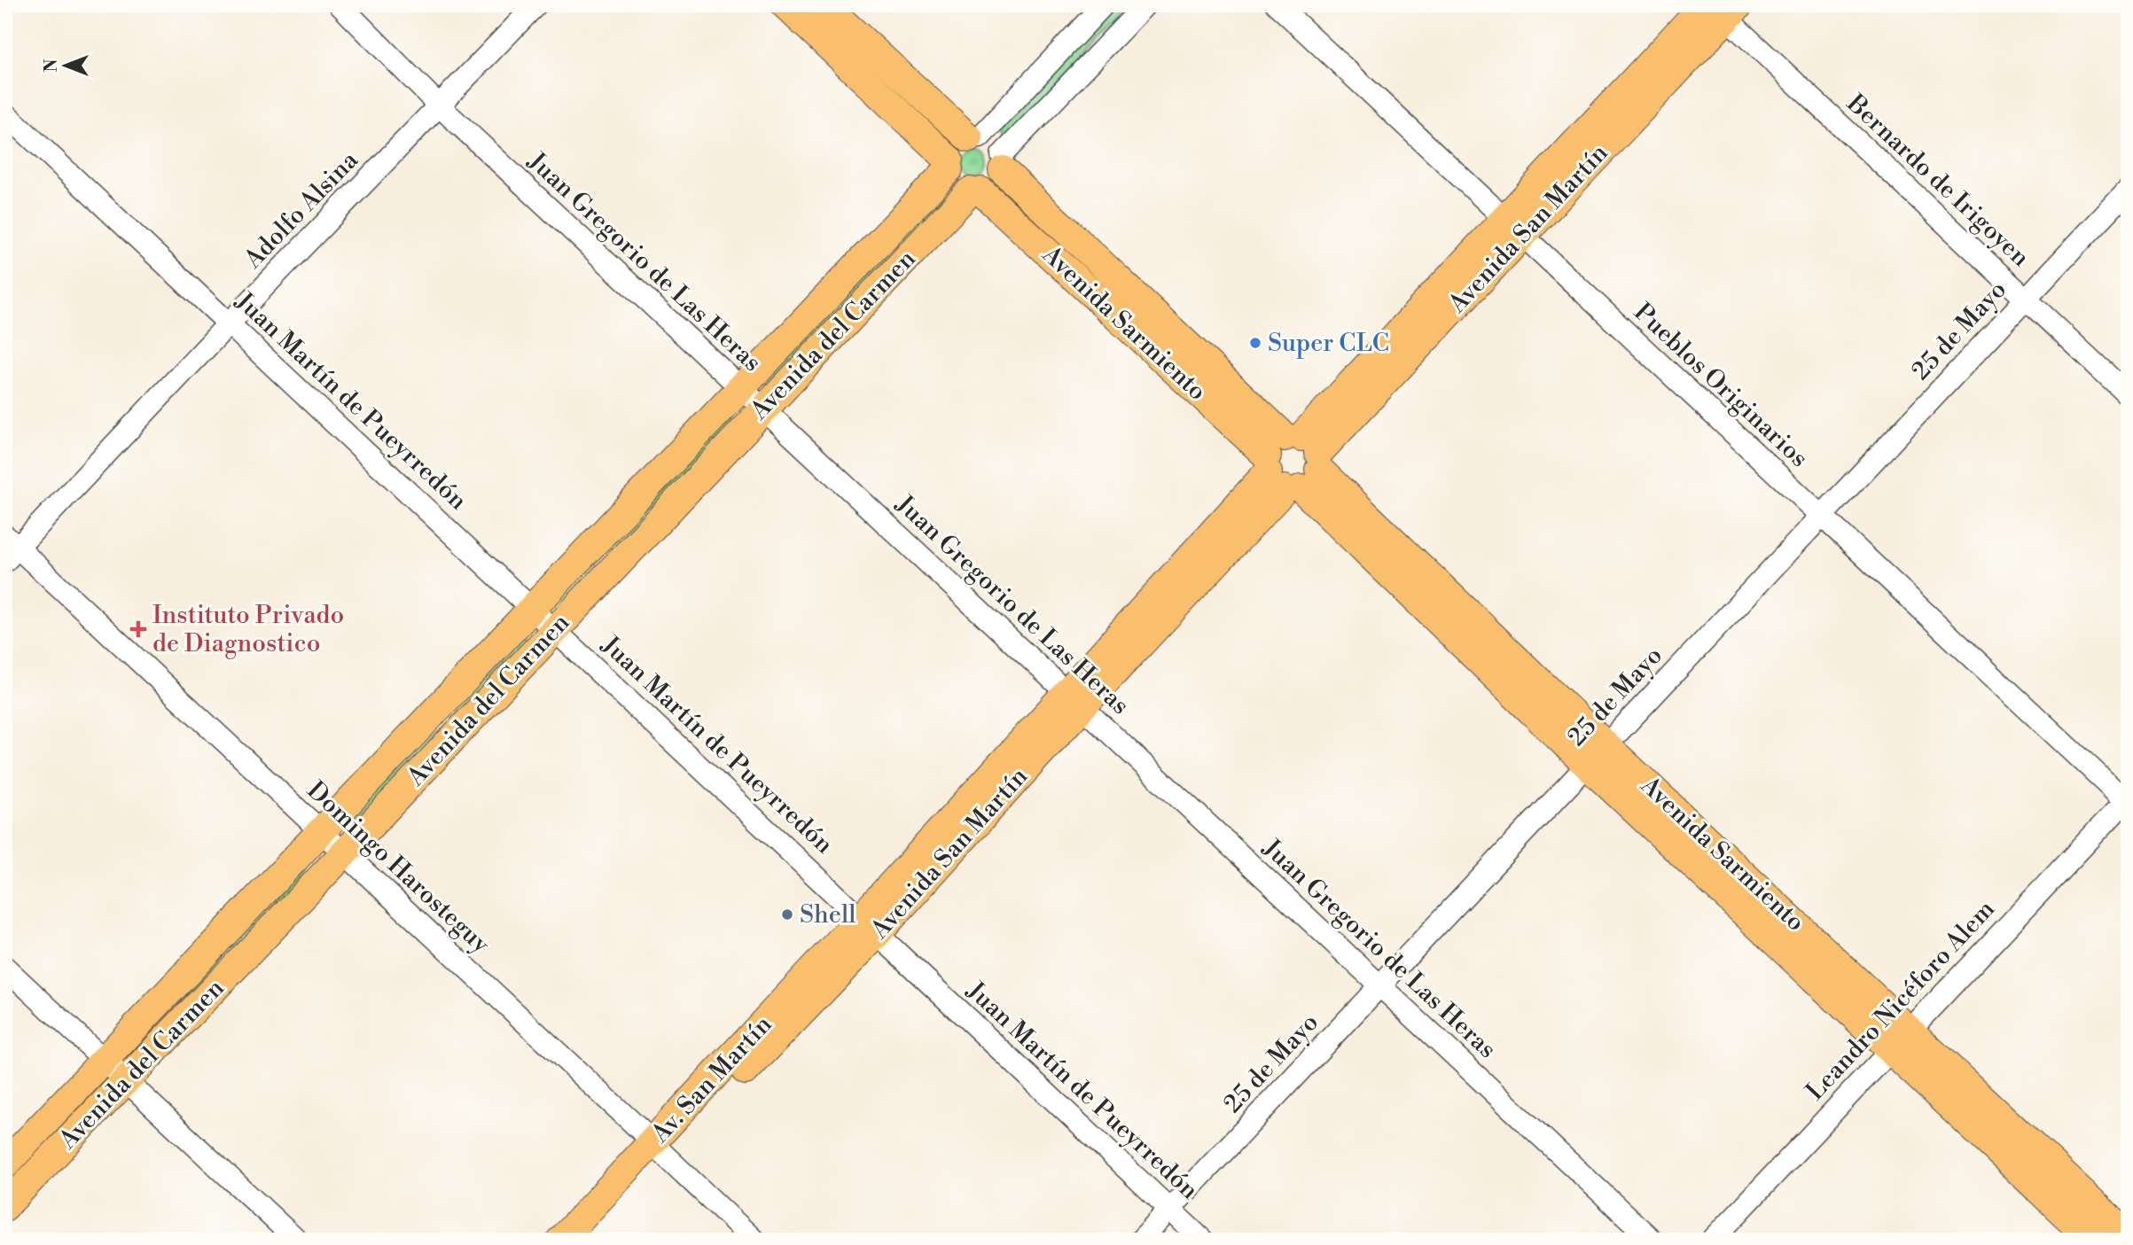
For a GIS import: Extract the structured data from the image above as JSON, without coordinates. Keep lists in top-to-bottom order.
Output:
{
  "streets": {
    "main road": [
      "Avenida San Martín",
      "Avenida Sarmiento",
      "Avenida del Carmen",
      "Av. San Martín"
    ],
    "street": [
      "Bernardo de Irigoyen",
      "Adolfo Alsina",
      "Juan Gregorio de Las Heras",
      "25 de Mayo",
      "Pueblos Originarios",
      "Juan Martín de Pueyrredón",
      "Domingo Harosteguy",
      "Leandro Nicéforo Alem"
    ]
  },
  "crossings": [
    ["Bernardo de Irigoyen", "Avenida San Martín"],
    ["Bernardo de Irigoyen", "25 de Mayo"],
    ["Adolfo Alsina", "Juan Gregorio de Las Heras"],
    ["Adolfo Alsina", "Juan Martín de Pueyrredón"],
    ["Adolfo Alsina", "Domingo Harosteguy"],
    ["Avenida San Martín", "Juan Gregorio de Las Heras"],
    ["Avenida San Martín", "Avenida Sarmiento"],
    ["Avenida San Martín", "Pueblos Originarios"],
    ["Avenida San Martín", "Juan Martín de Pueyrredón"],
    ["Avenida San Martín", "Domingo Harosteguy"],
    ["Avenida San Martín", "Av. San Martín"],
    ["Juan Gregorio de Las Heras", "25 de Mayo"],
    ["Juan Gregorio de Las Heras", "Avenida del Carmen"],
    ["Avenida Sarmiento", "25 de Mayo"],
    ["Avenida Sarmiento", "Avenida del Carmen"],
    ["Avenida Sarmiento", "Leandro Nicéforo Alem"],
    ["25 de Mayo", "Pueblos Originarios"],
    ["25 de Mayo", "Juan Martín de Pueyrredón"],
    ["Avenida del Carmen", "Juan Martín de Pueyrredón"],
    ["Avenida del Carmen", "Domingo Harosteguy"],
    ["Pueblos Originarios", "Leandro Nicéforo Alem"],
    ["Domingo Harosteguy", "Av. San Martín"]
  ],
  "places": {
    "other": ["Super CLC", "Shell"],
    "health": ["Instituto Privado de Diagnostico"]
  },
  "north": "left"
}
